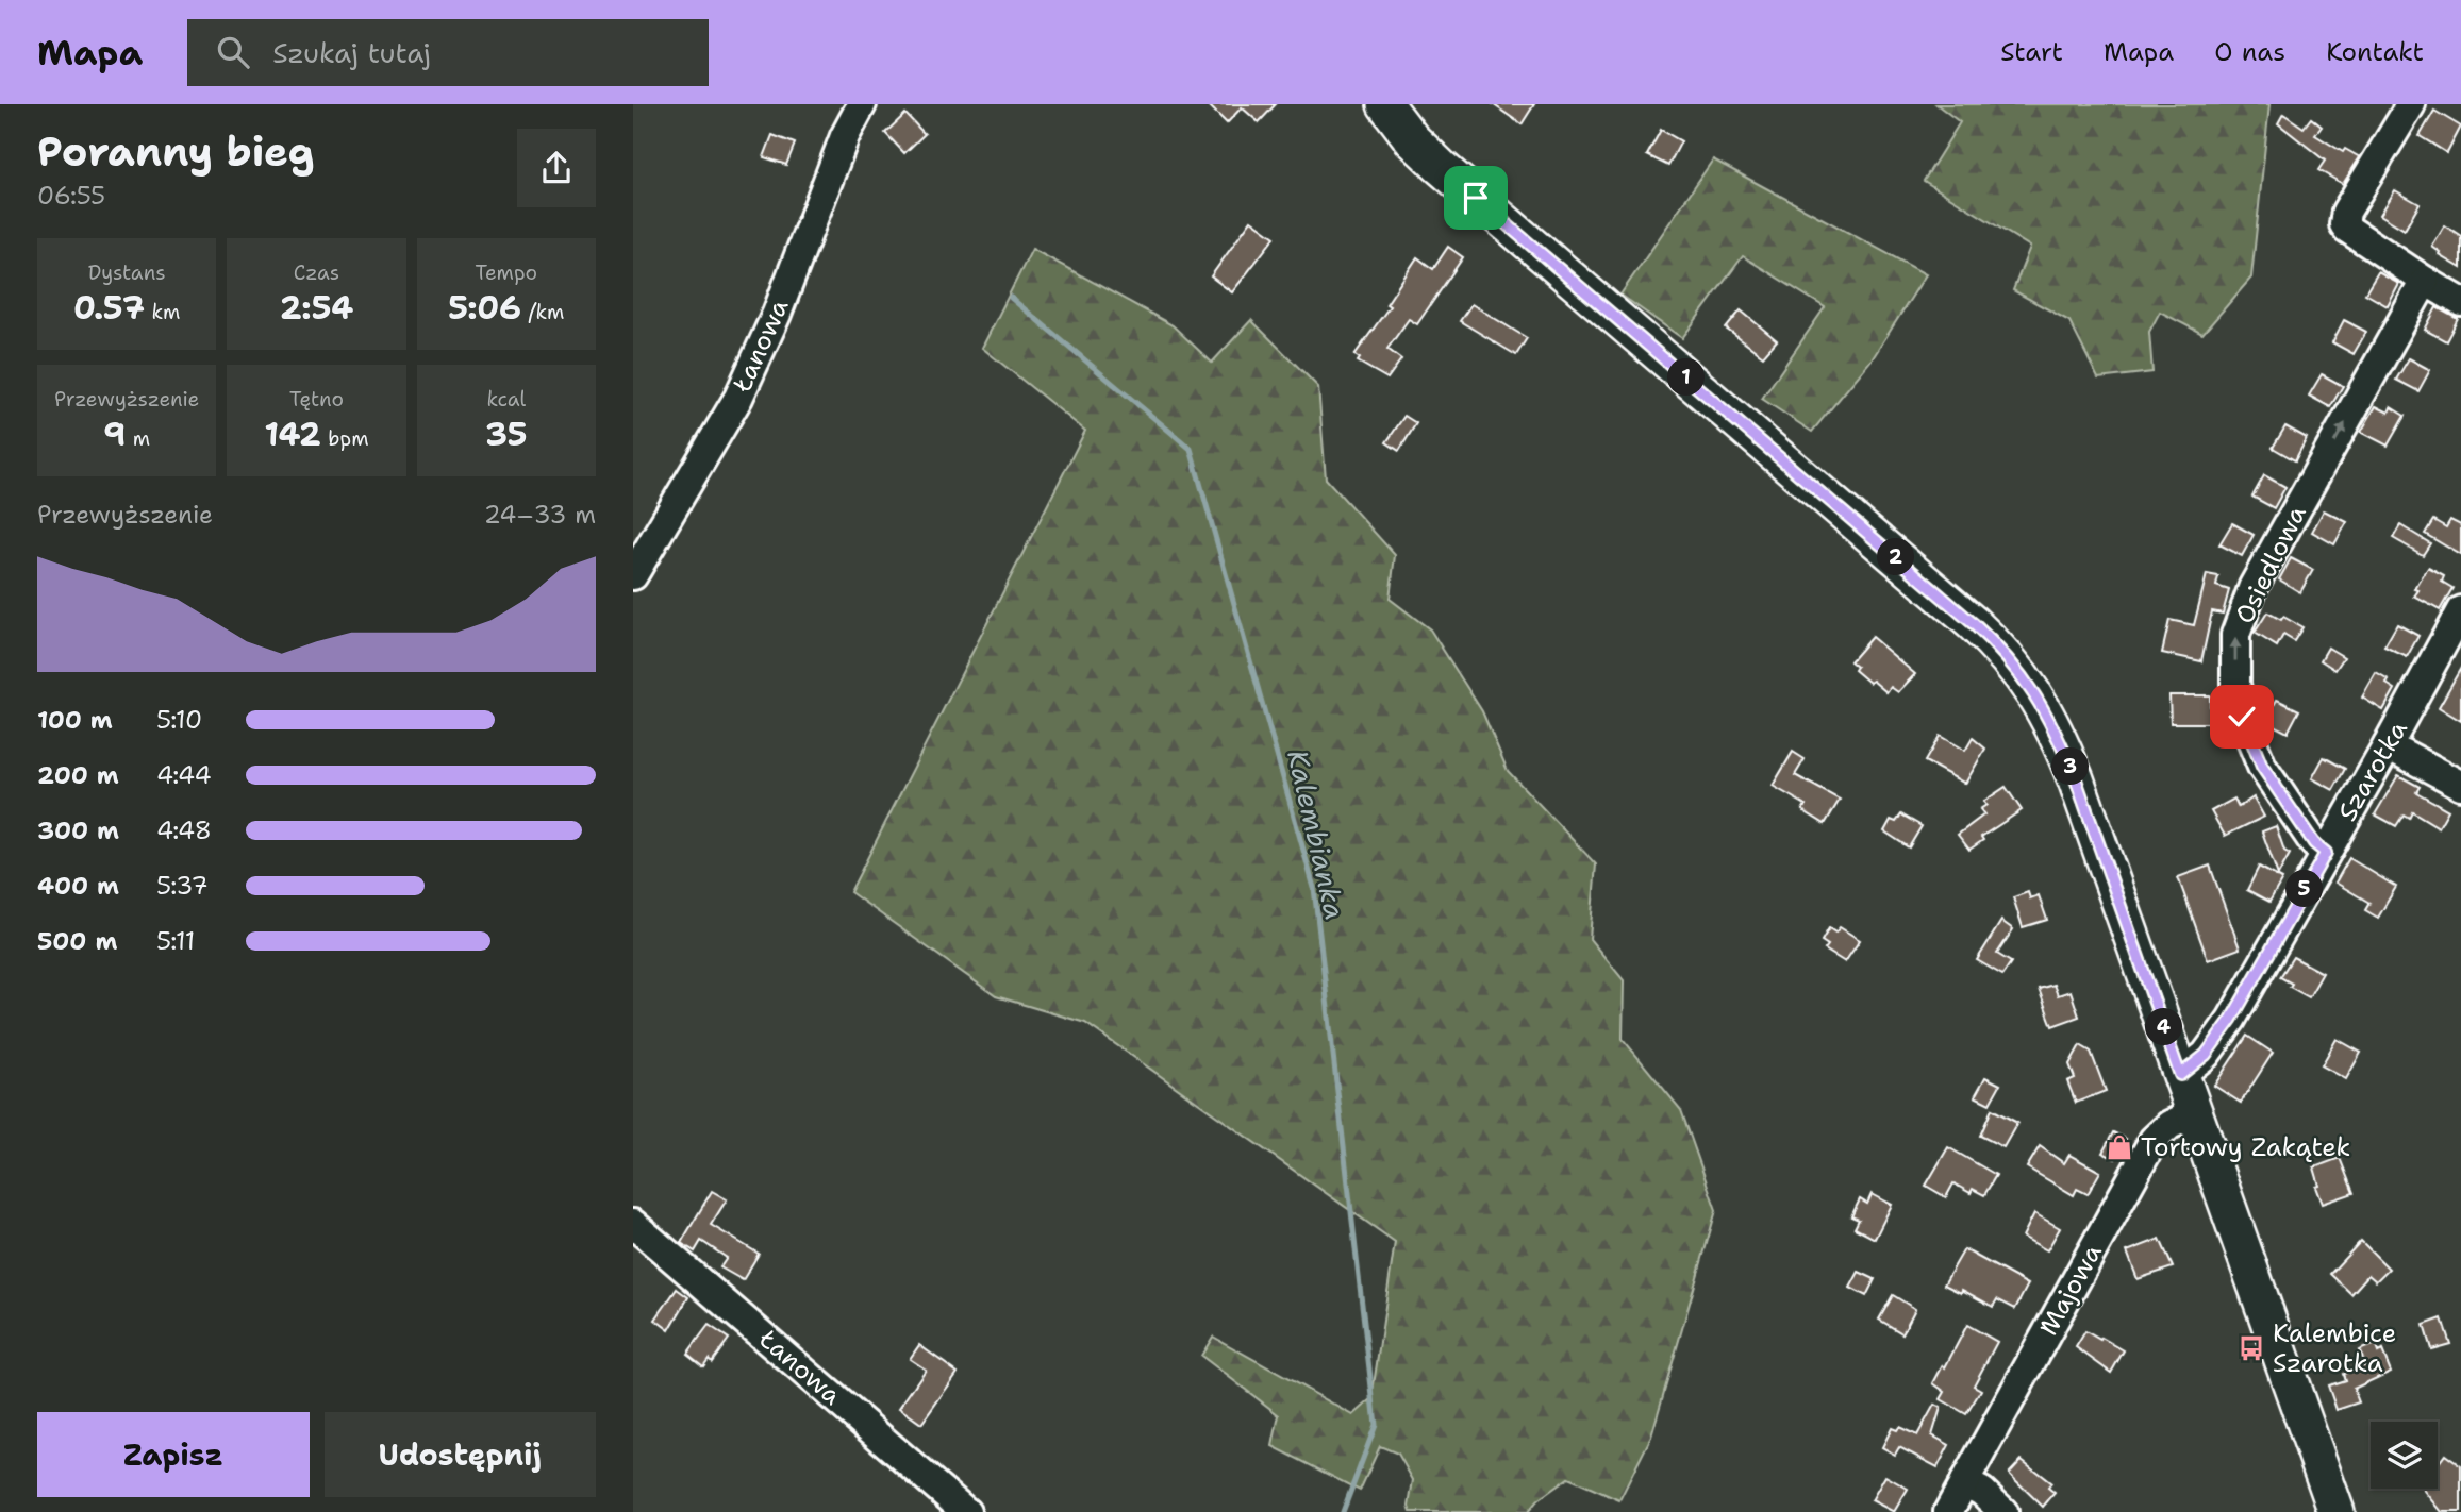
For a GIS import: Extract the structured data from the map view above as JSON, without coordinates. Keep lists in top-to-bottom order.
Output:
{
  "streets": {
    "street": [
      "Łanowa",
      "Osiedlowa",
      "Szarotka",
      "Majowa"
    ]
  },
  "crossings": [
    ["Osiedlowa", "Szarotka"]
  ],
  "one_way": ["Osiedlowa"],
  "water": ["Kalembianka"],
  "places": {
    "shop": ["Tortowy Zakątek"],
    "bus stop": ["Kalembice Szarotka"]
  },
  "page": {
    "header": "Mapa",
    "search": "Szukaj tutaj",
    "nav": [
      "Start",
      "Mapa",
      "O nas",
      "Kontakt"
    ],
    "heading": ["Poranny bieg", "06:55"],
    "stats": [
      ["Dystans", "0.57 km"],
      ["Czas", "2:54"],
      ["Tempo", "5:06 /km"],
      ["Przewyższenie", "9 m"],
      ["Tętno", "142 bpm"],
      ["kcal", "35"]
    ],
    "pins": [
      "1",
      "2",
      "3",
      "5",
      "4"
    ],
    "chart": ["Przewyższenie", "24–33 m"],
    "list": [
      {
        "name": "100 m",
        "note": "5:10"
      },
      {
        "name": "200 m",
        "note": "4:44"
      },
      {
        "name": "300 m",
        "note": "4:48"
      },
      {
        "name": "400 m",
        "note": "5:37"
      },
      {
        "name": "500 m",
        "note": "5:11"
      }
    ],
    "buttons": ["Zapisz", "Udostępnij"]
  }
}
